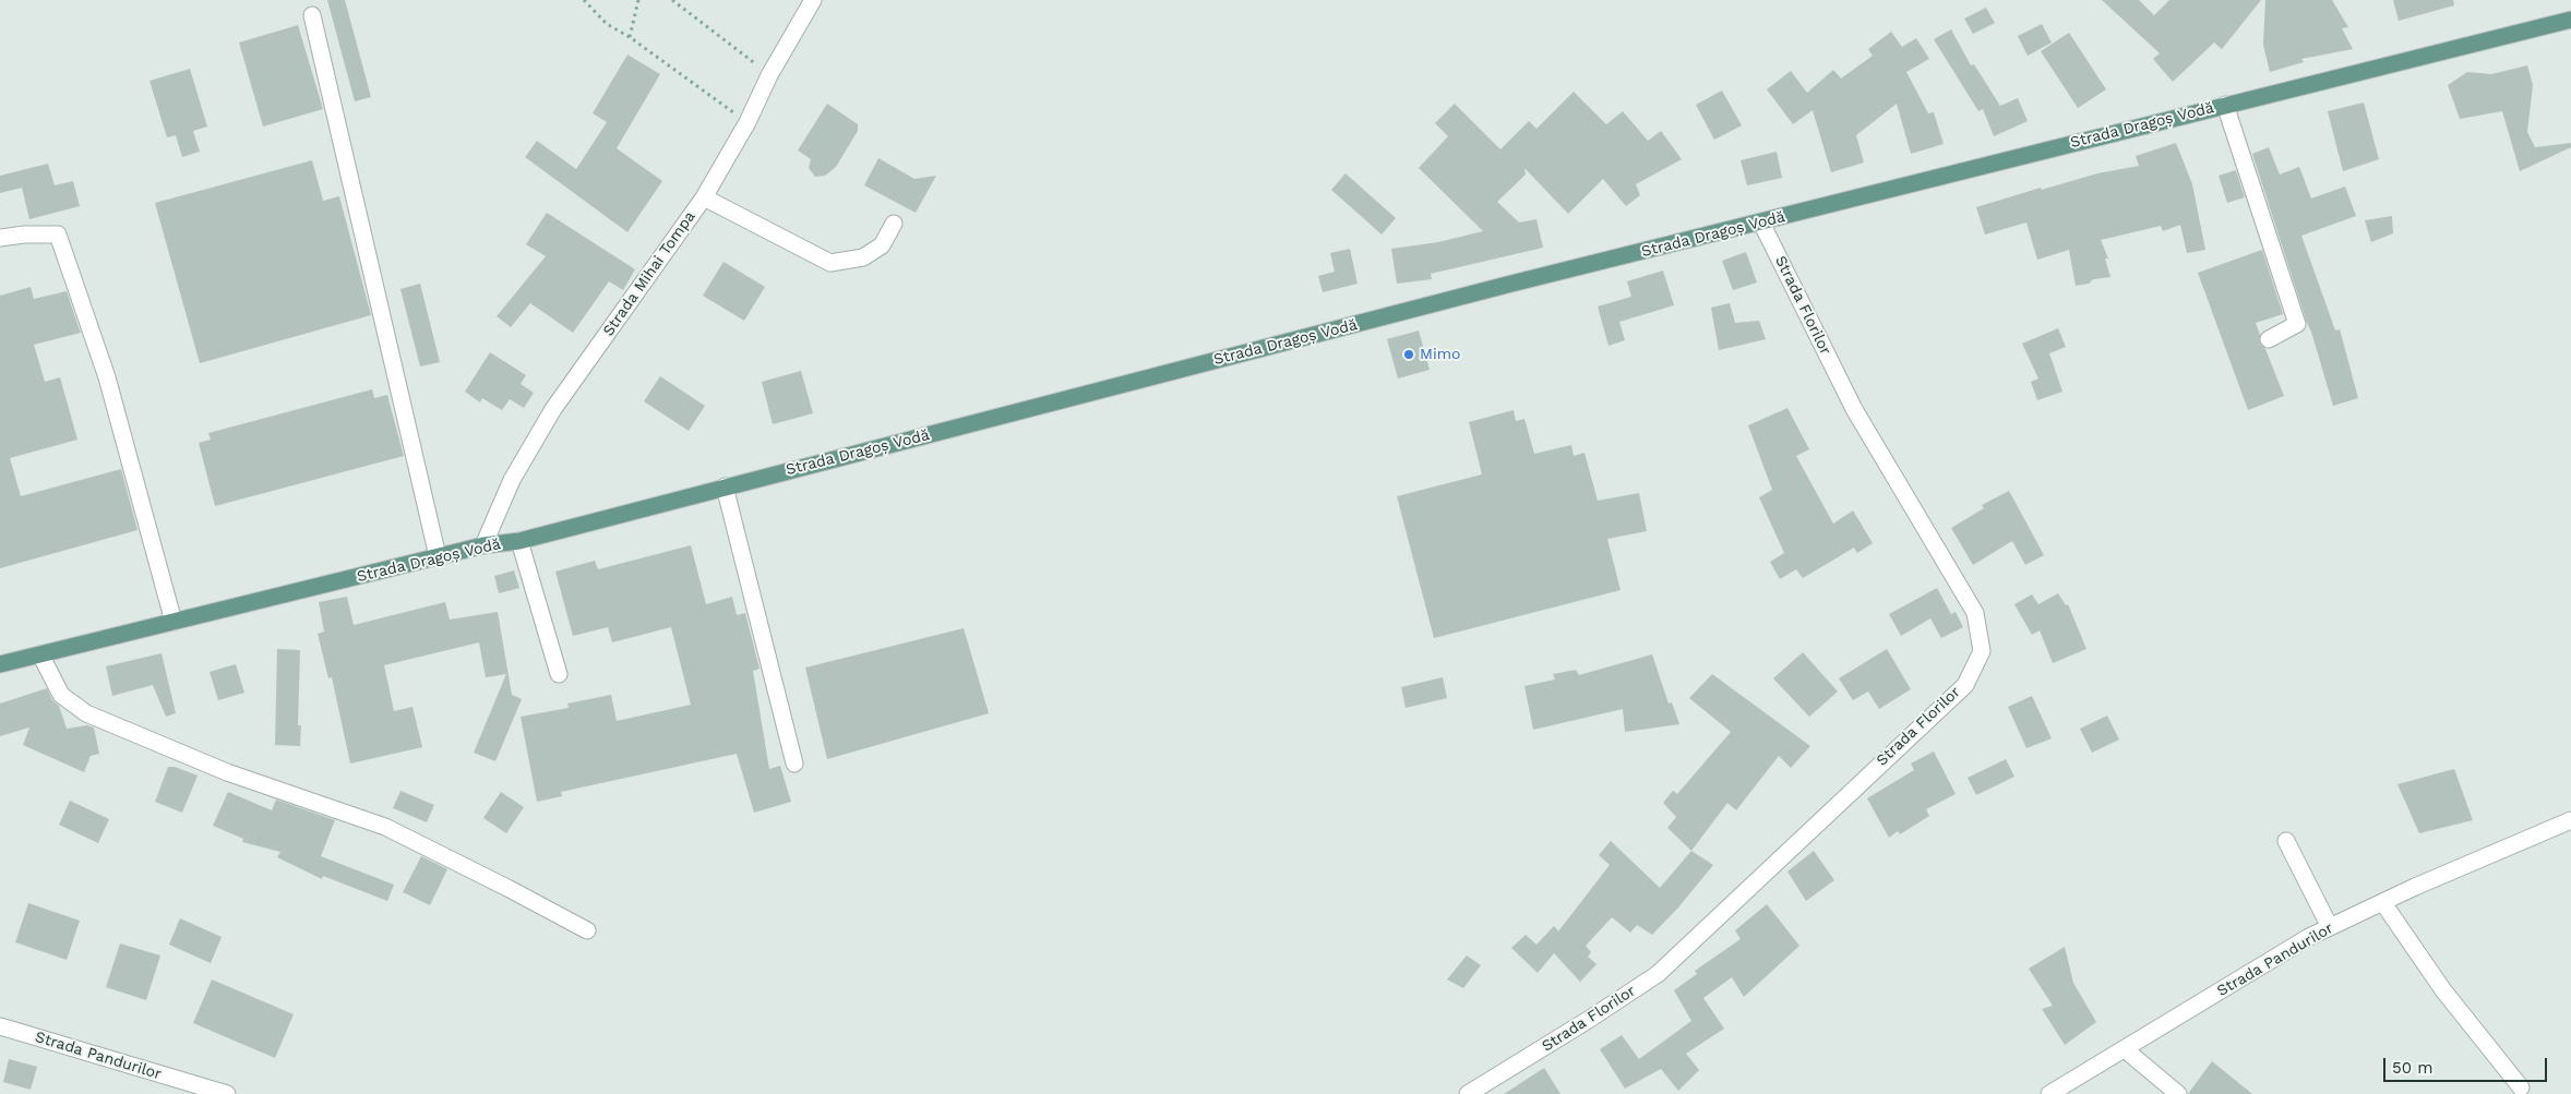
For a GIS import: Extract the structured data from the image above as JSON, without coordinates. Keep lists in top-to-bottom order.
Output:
{
  "streets": {
    "main road": ["Strada Dragoș Vodă"],
    "street": ["Strada Mihai Tompa", "Strada Florilor", "Strada Pandurilor"]
  },
  "crossings": [
    ["Strada Dragoș Vodă", "Strada Mihai Tompa"],
    ["Strada Dragoș Vodă", "Strada Florilor"]
  ],
  "places": ["Mimo"],
  "scale_bar": "50 m"
}
